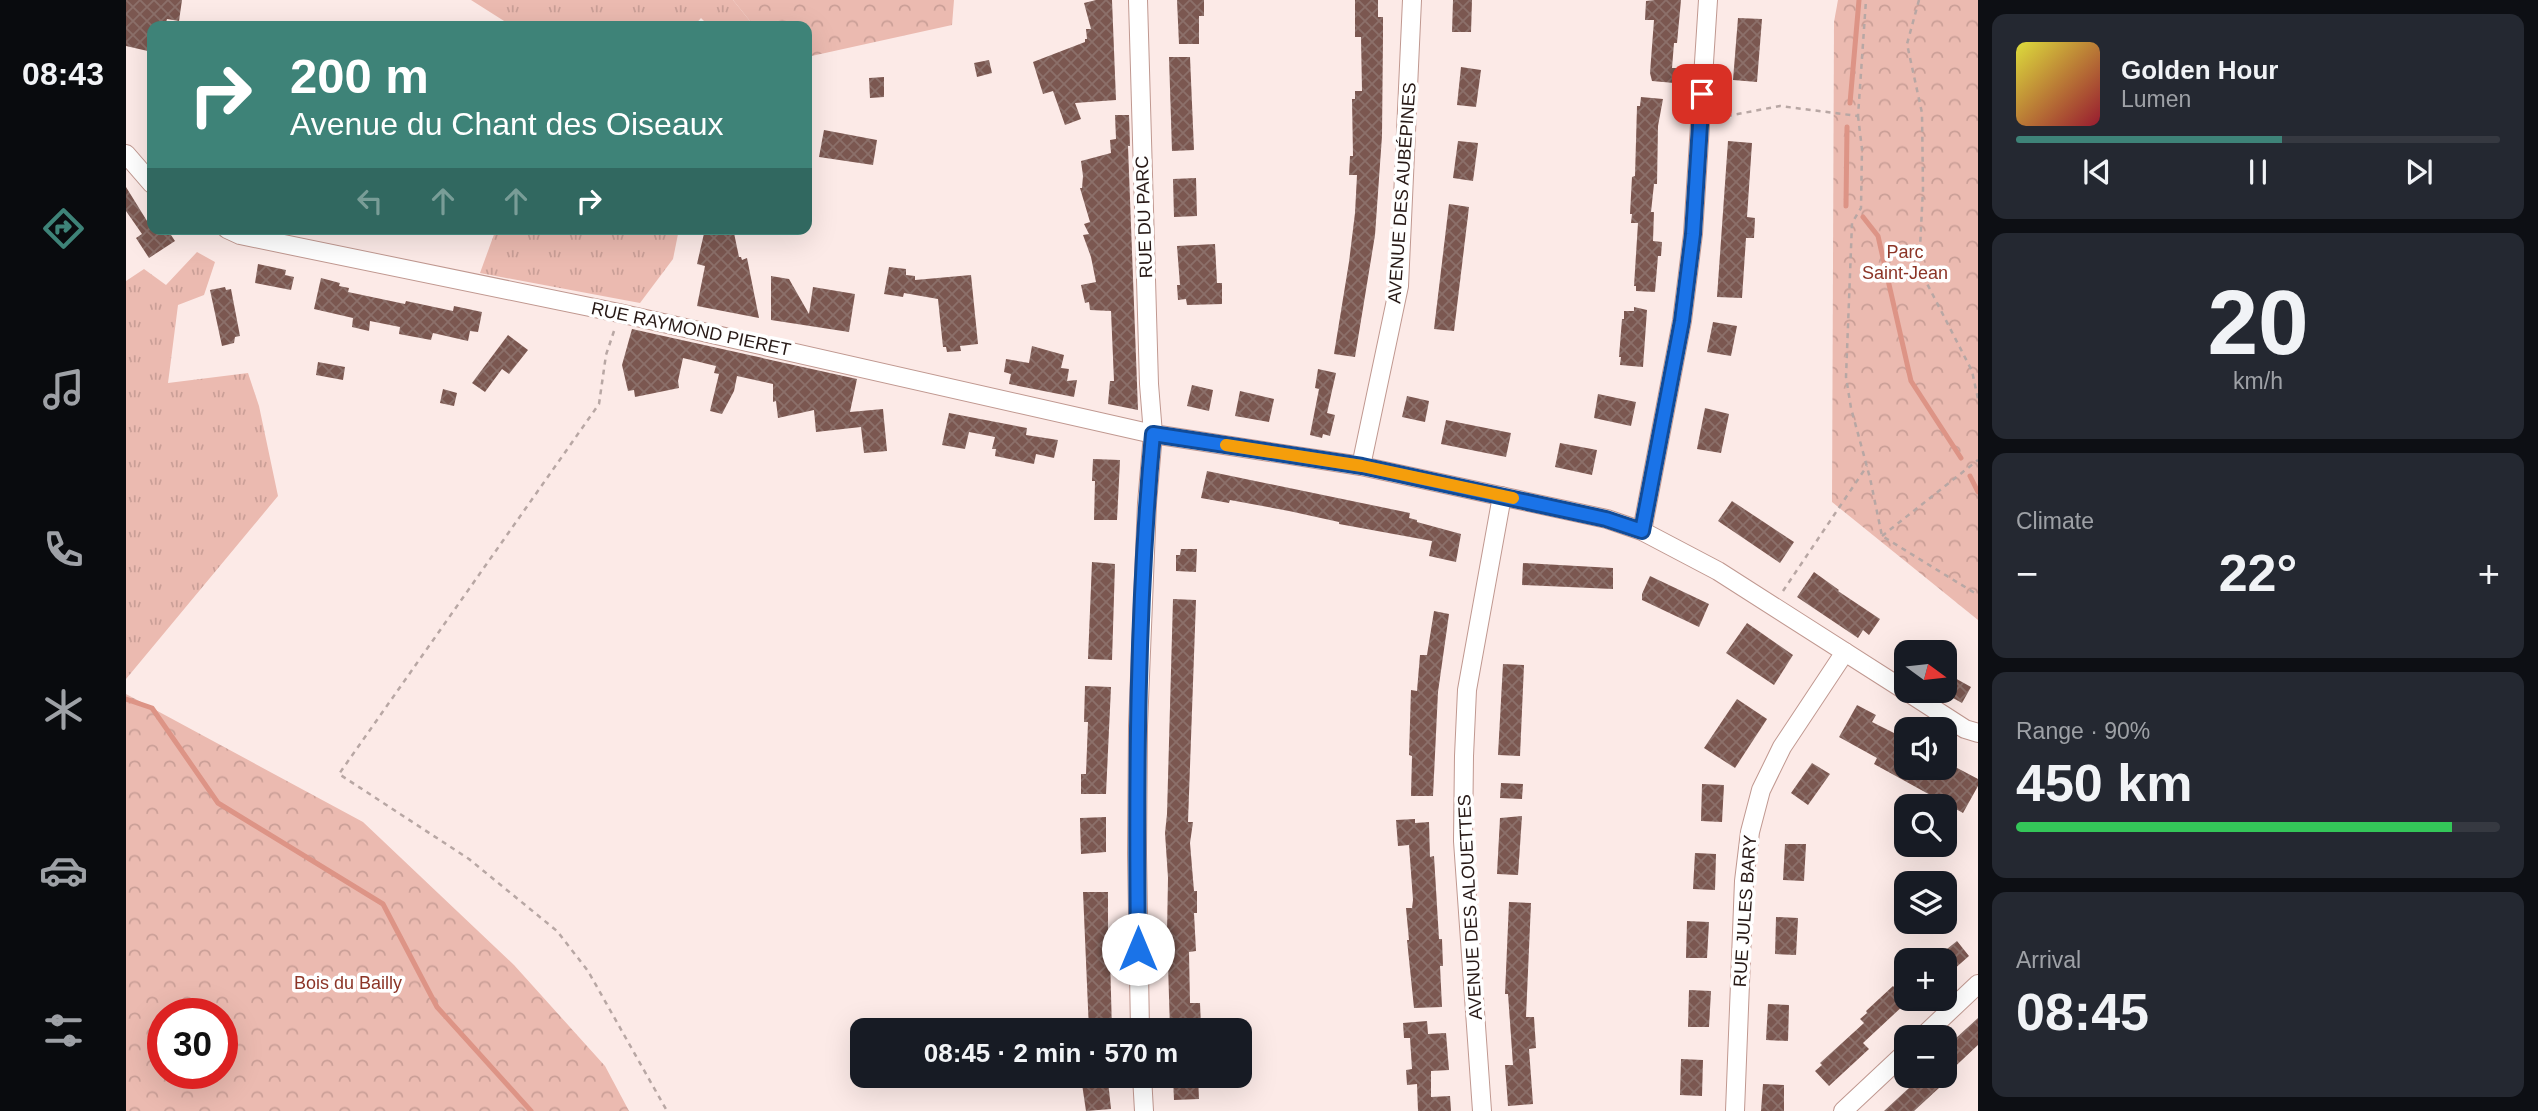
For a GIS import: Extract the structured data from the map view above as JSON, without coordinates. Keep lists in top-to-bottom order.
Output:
{
  "streets": {
    "street": [
      "AVENUE DES AUBÉPINES",
      "RUE DU PARC",
      "RUE RAYMOND PIERET",
      "AVENUE DES ALOUETTES",
      "RUE JULES BARY"
    ]
  },
  "crossings": [
    ["AVENUE DES AUBÉPINES", "RUE RAYMOND PIERET"],
    ["RUE DU PARC", "RUE RAYMOND PIERET"],
    ["RUE RAYMOND PIERET", "AVENUE DES ALOUETTES"],
    ["RUE RAYMOND PIERET", "RUE JULES BARY"]
  ],
  "parks": ["Parc Saint-Jean", "Bois du Bailly"],
  "north": "right",
  "page": {
    "tabs": "08:43",
    "turn": ["200 m", "Avenue du Chant des Oiseaux"],
    "song": ["Golden Hour", "Lumen"],
    "tile": [
      ["20", "km/h"],
      "Climate",
      ["Range · 90%", "450 km"],
      ["Arrival", "08:45"]
    ],
    "heat": ["−", "22°", "+"],
    "map_buttons": ["+", "−"],
    "limit": "30",
    "trip": "08:45 · 2 min · 570 m"
  }
}
